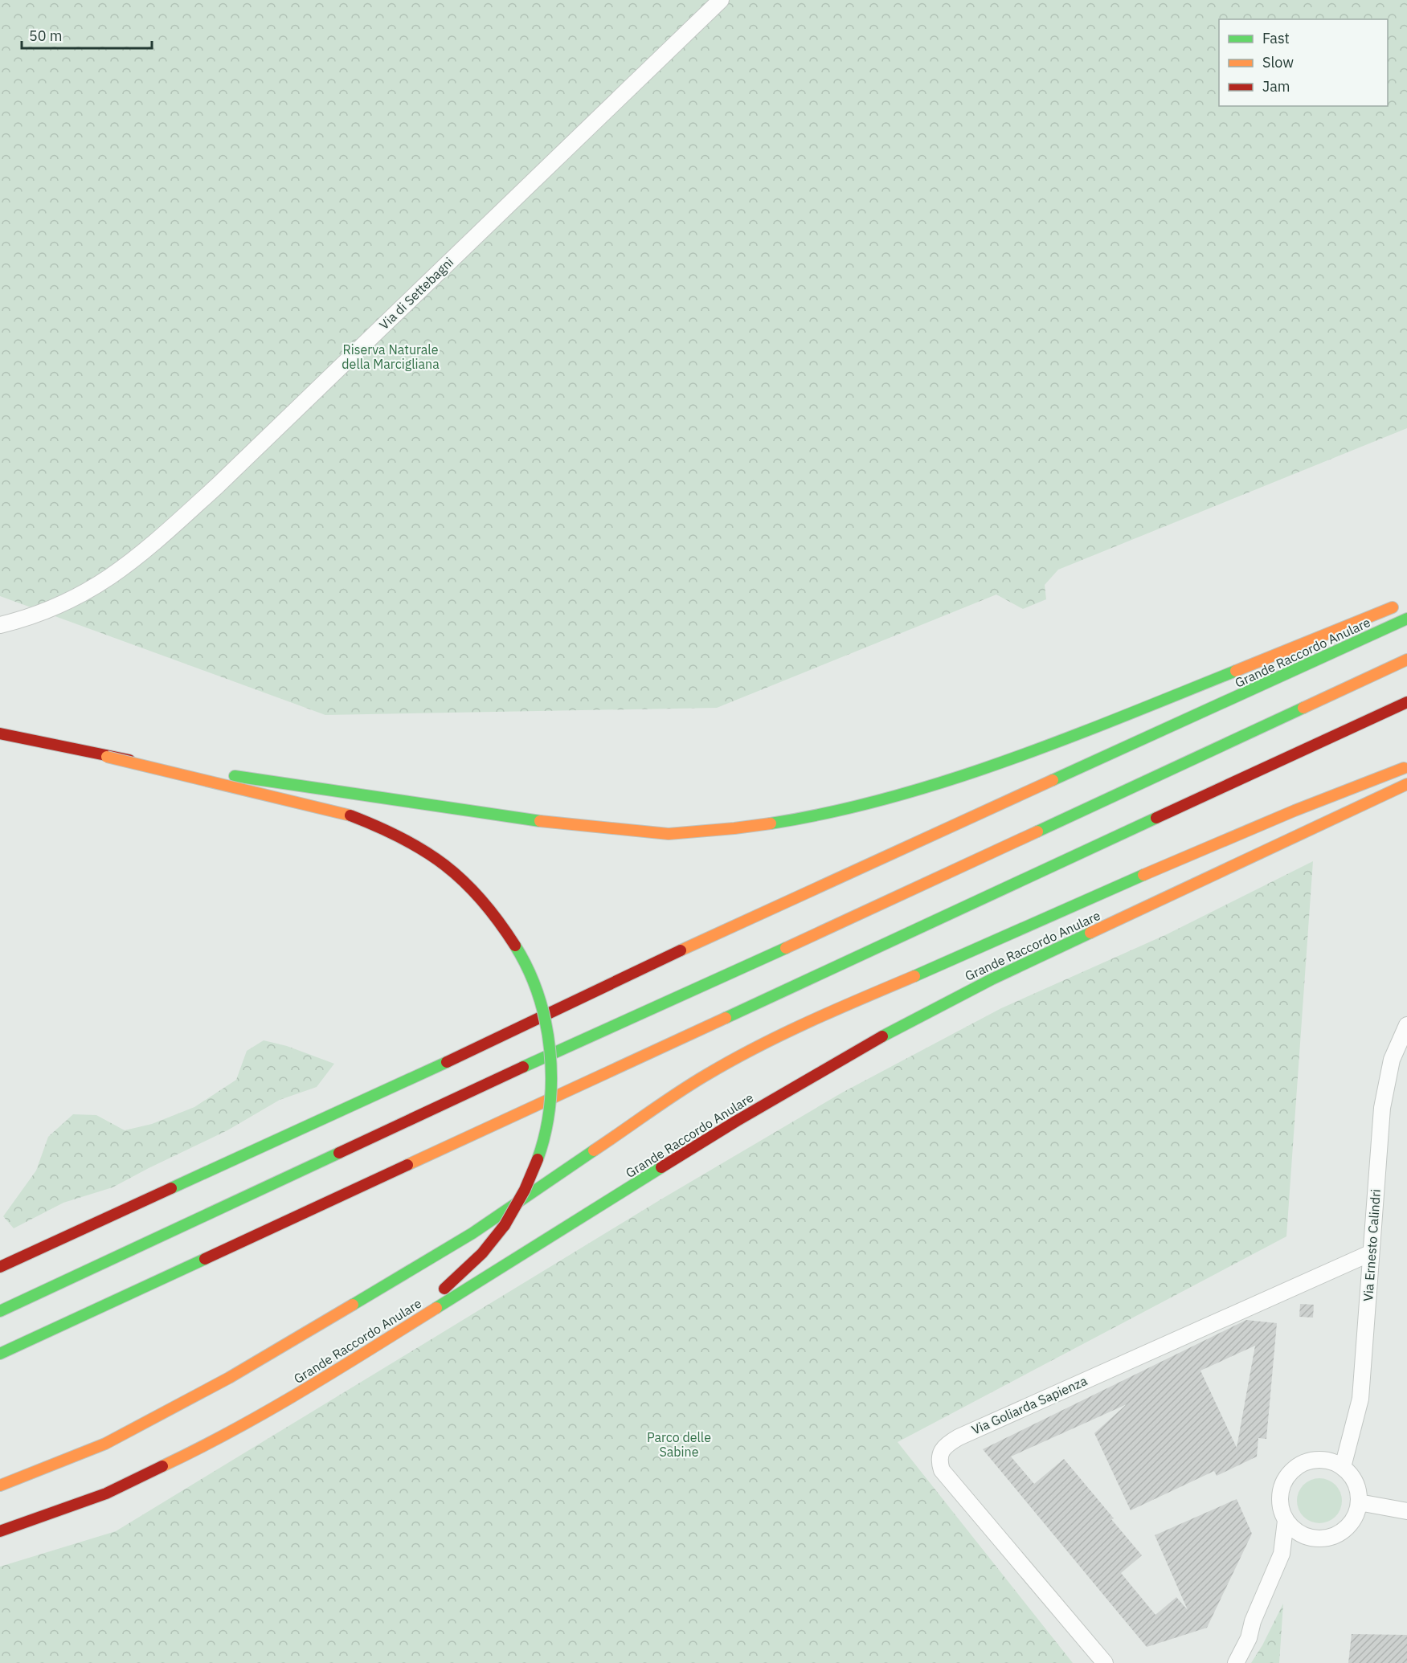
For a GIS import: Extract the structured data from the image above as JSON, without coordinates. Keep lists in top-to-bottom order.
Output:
{
  "streets": {
    "highway": ["Grande Raccordo Anulare"],
    "street": ["Via di Settebagni", "Via Ernesto Calindri", "Via Goliarda Sapienza"]
  },
  "crossings": [
    ["Via Ernesto Calindri", "Via Goliarda Sapienza"]
  ],
  "parks": ["Riserva Naturale della Marcigliana", "Parco delle Sabine"],
  "legend": ["Fast", "Slow", "Jam"],
  "scale_bar": "50 m"
}
